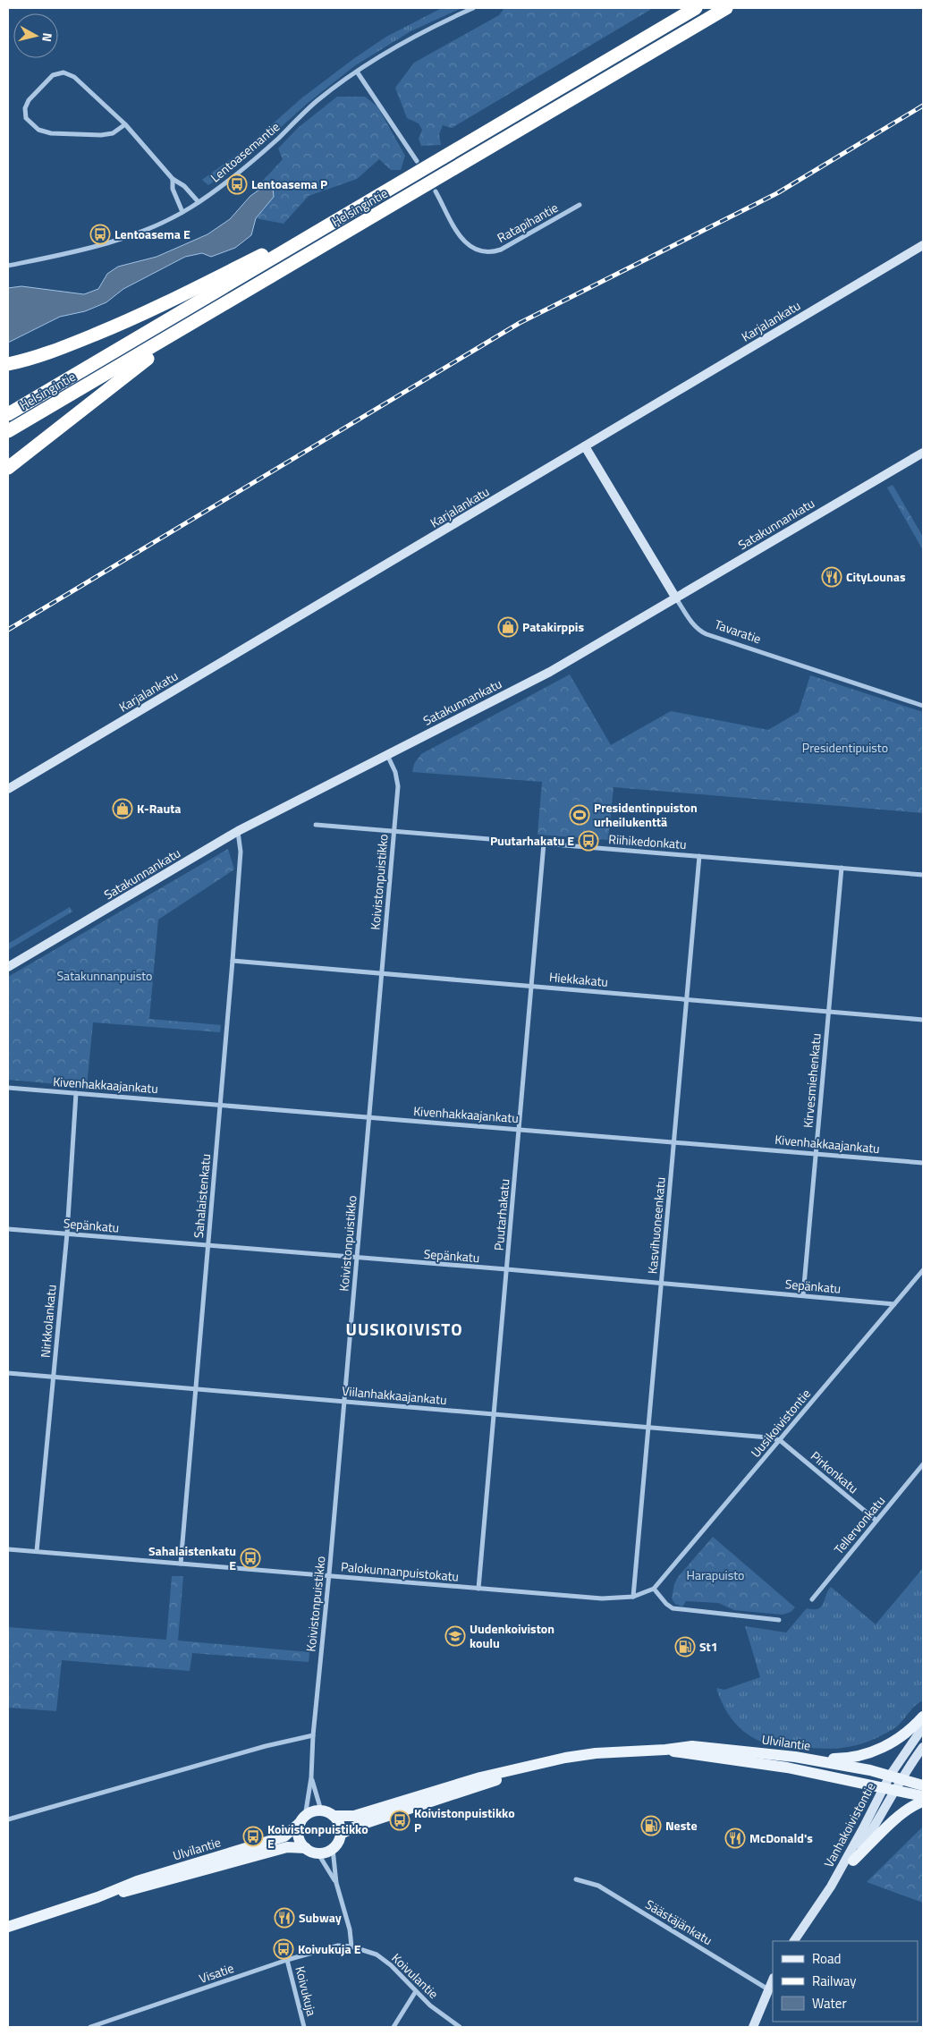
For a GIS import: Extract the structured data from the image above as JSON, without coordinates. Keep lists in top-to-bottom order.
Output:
{
  "streets": {
    "highway": ["Helsingintie"],
    "main road": [
      "Karjalankatu",
      "Satakunnankatu",
      "Tavaratie",
      "Ulvilantie",
      "Vanhakoivistontie"
    ],
    "street": [
      "Lentoasemantie",
      "Ratapihantie",
      "Riihikedonkatu",
      "Koivistonpuistikko",
      "Hiekkakatu",
      "Kirvesmiehenkatu",
      "Kivenhakkaajankatu",
      "Sahalaistenkatu",
      "Puutarhakatu",
      "Sepänkatu",
      "Kasvihuoneenkatu",
      "Nirkkolankatu",
      "Viilanhakkaajankatu",
      "Uusikoivistontie",
      "Pirkonkatu",
      "Tellervonkatu",
      "Palokunnanpuistokatu",
      "Säästäjänkatu",
      "Visatie",
      "Koivulantie",
      "Koivukuja"
    ]
  },
  "crossings": [
    ["Karjalankatu", "Tavaratie"],
    ["Satakunnankatu", "Tavaratie"],
    ["Satakunnankatu", "Koivistonpuistikko"],
    ["Satakunnankatu", "Sahalaistenkatu"],
    ["Riihikedonkatu", "Koivistonpuistikko"],
    ["Riihikedonkatu", "Kirvesmiehenkatu"],
    ["Riihikedonkatu", "Puutarhakatu"],
    ["Riihikedonkatu", "Kasvihuoneenkatu"],
    ["Koivistonpuistikko", "Hiekkakatu"],
    ["Koivistonpuistikko", "Kivenhakkaajankatu"],
    ["Koivistonpuistikko", "Sepänkatu"],
    ["Koivistonpuistikko", "Viilanhakkaajankatu"],
    ["Koivistonpuistikko", "Palokunnanpuistokatu"],
    ["Koivistonpuistikko", "Ulvilantie"],
    ["Hiekkakatu", "Kirvesmiehenkatu"],
    ["Hiekkakatu", "Sahalaistenkatu"],
    ["Hiekkakatu", "Puutarhakatu"],
    ["Hiekkakatu", "Kasvihuoneenkatu"],
    ["Kirvesmiehenkatu", "Kivenhakkaajankatu"],
    ["Kirvesmiehenkatu", "Sepänkatu"],
    ["Kivenhakkaajankatu", "Sahalaistenkatu"],
    ["Kivenhakkaajankatu", "Puutarhakatu"],
    ["Kivenhakkaajankatu", "Kasvihuoneenkatu"],
    ["Kivenhakkaajankatu", "Nirkkolankatu"],
    ["Sahalaistenkatu", "Sepänkatu"],
    ["Sahalaistenkatu", "Viilanhakkaajankatu"],
    ["Sahalaistenkatu", "Palokunnanpuistokatu"],
    ["Puutarhakatu", "Sepänkatu"],
    ["Puutarhakatu", "Viilanhakkaajankatu"],
    ["Puutarhakatu", "Palokunnanpuistokatu"],
    ["Sepänkatu", "Kasvihuoneenkatu"],
    ["Sepänkatu", "Nirkkolankatu"],
    ["Sepänkatu", "Uusikoivistontie"],
    ["Kasvihuoneenkatu", "Viilanhakkaajankatu"],
    ["Kasvihuoneenkatu", "Palokunnanpuistokatu"],
    ["Nirkkolankatu", "Viilanhakkaajankatu"],
    ["Nirkkolankatu", "Palokunnanpuistokatu"],
    ["Viilanhakkaajankatu", "Uusikoivistontie"],
    ["Viilanhakkaajankatu", "Pirkonkatu"],
    ["Uusikoivistontie", "Pirkonkatu"],
    ["Uusikoivistontie", "Palokunnanpuistokatu"],
    ["Pirkonkatu", "Tellervonkatu"],
    ["Ulvilantie", "Vanhakoivistontie"],
    ["Visatie", "Koivulantie"],
    ["Visatie", "Koivukuja"]
  ],
  "districts": ["UUSIKOIVISTO"],
  "parks": ["Presidentipuisto", "Satakunnanpuisto", "Harapuisto"],
  "places": {
    "bus stop": [
      "Lentoasema P",
      "Lentoasema E",
      "Puutarhakatu E",
      "Sahalaistenkatu E",
      "Koivistonpuistikko P",
      "Koivistonpuistikko E",
      "Koivukuja E"
    ],
    "restaurant": ["CityLounas", "McDonald's", "Subway"],
    "shop": ["Patakirppis", "K-Rauta"],
    "sports": ["Presidentinpuiston urheilukenttä"],
    "school or university": ["Uudenkoiviston koulu"],
    "fuel station": ["St1", "Neste"]
  },
  "legend": ["Road", "Railway", "Water"],
  "north": "right"
}
